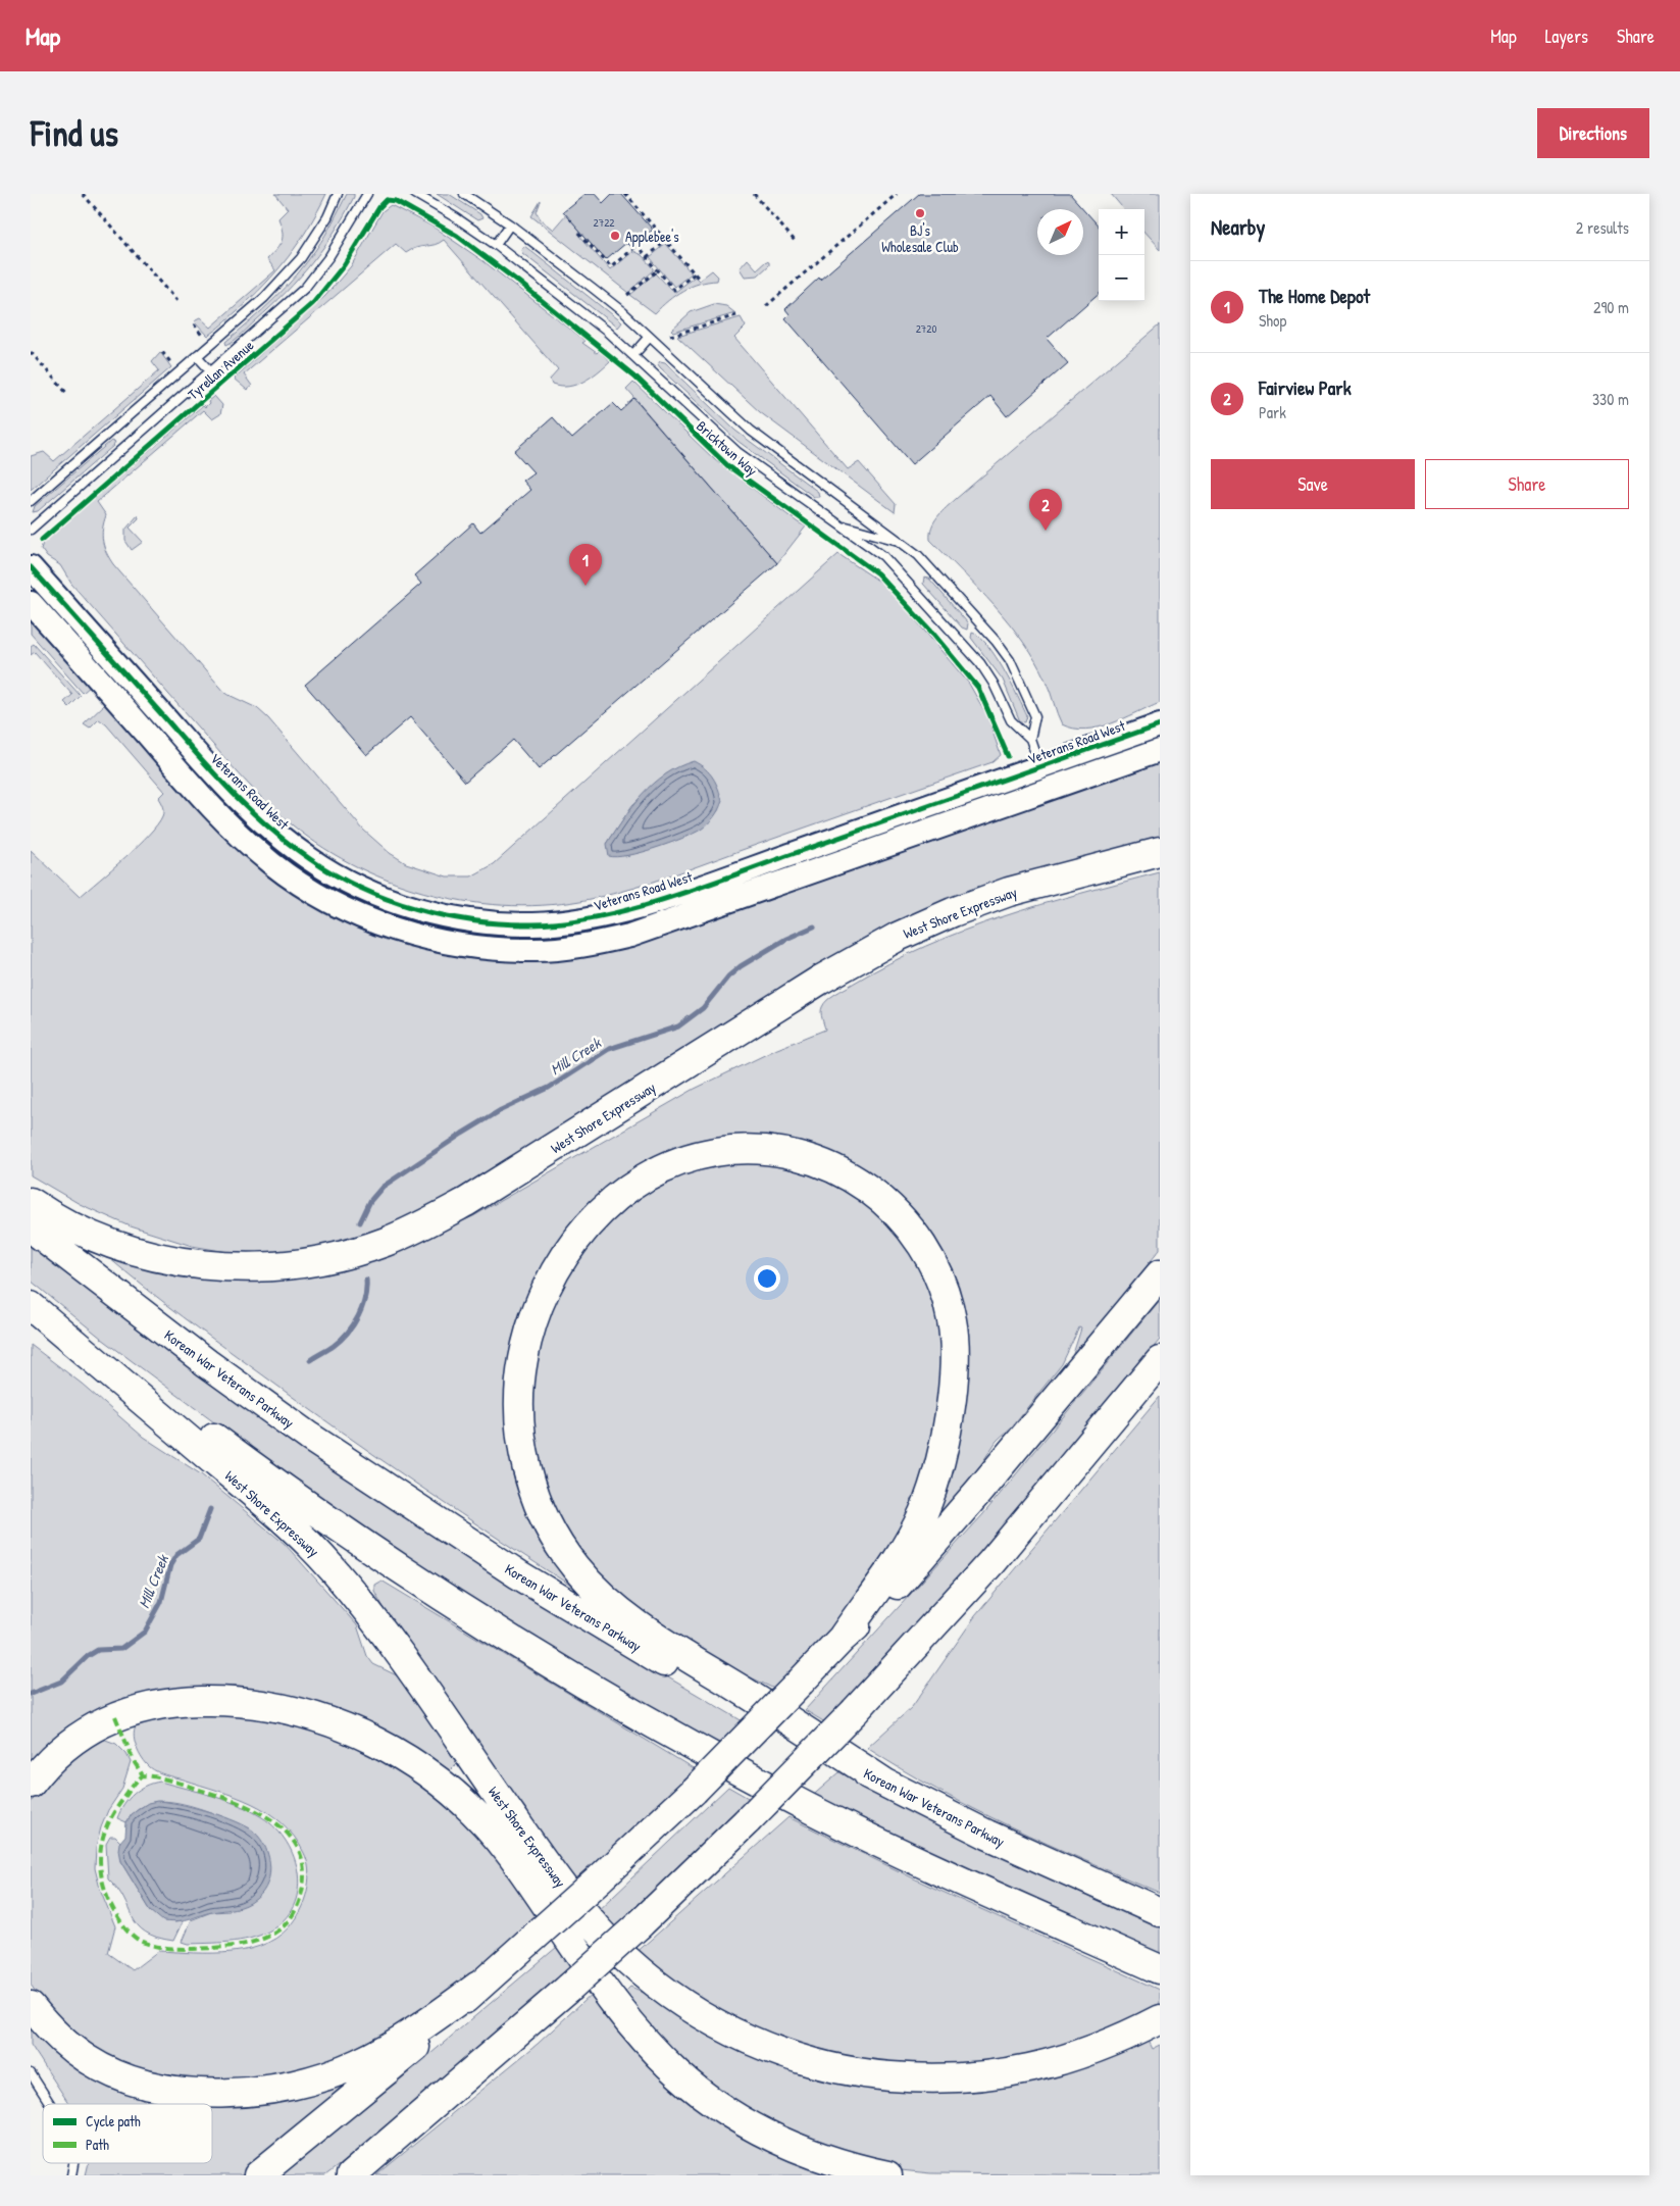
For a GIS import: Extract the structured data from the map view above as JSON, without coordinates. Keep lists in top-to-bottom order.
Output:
{
  "streets": {
    "highway": ["West Shore Expressway", "Korean War Veterans Parkway"],
    "street": ["Veterans Road West"],
    "lane": ["Tyrellan Avenue", "Bricktown Way"]
  },
  "crossings": [
    ["Bricktown Way", "Veterans Road West"]
  ],
  "water": ["Mill Creek"],
  "places": ["BJ's Wholesale Club", "Applebee's"],
  "house_numbers": ["2722", "2720"],
  "legend": ["Cycle path", "Path"],
  "north": "top right",
  "page": {
    "header": "Map",
    "nav": ["Map", "Layers", "Share"],
    "buttons": [
      "Directions",
      ["Save", "Share"]
    ],
    "title": "Find us",
    "heading": ["Nearby", "2 results"],
    "map_buttons": ["+", "−"],
    "list": [
      {
        "mark": "1",
        "name": "The Home Depot",
        "note": "Shop",
        "value": "290 m"
      },
      {
        "mark": "2",
        "name": "Fairview Park",
        "note": "Park",
        "value": "330 m"
      }
    ],
    "pins": ["2", "1"]
  }
}
